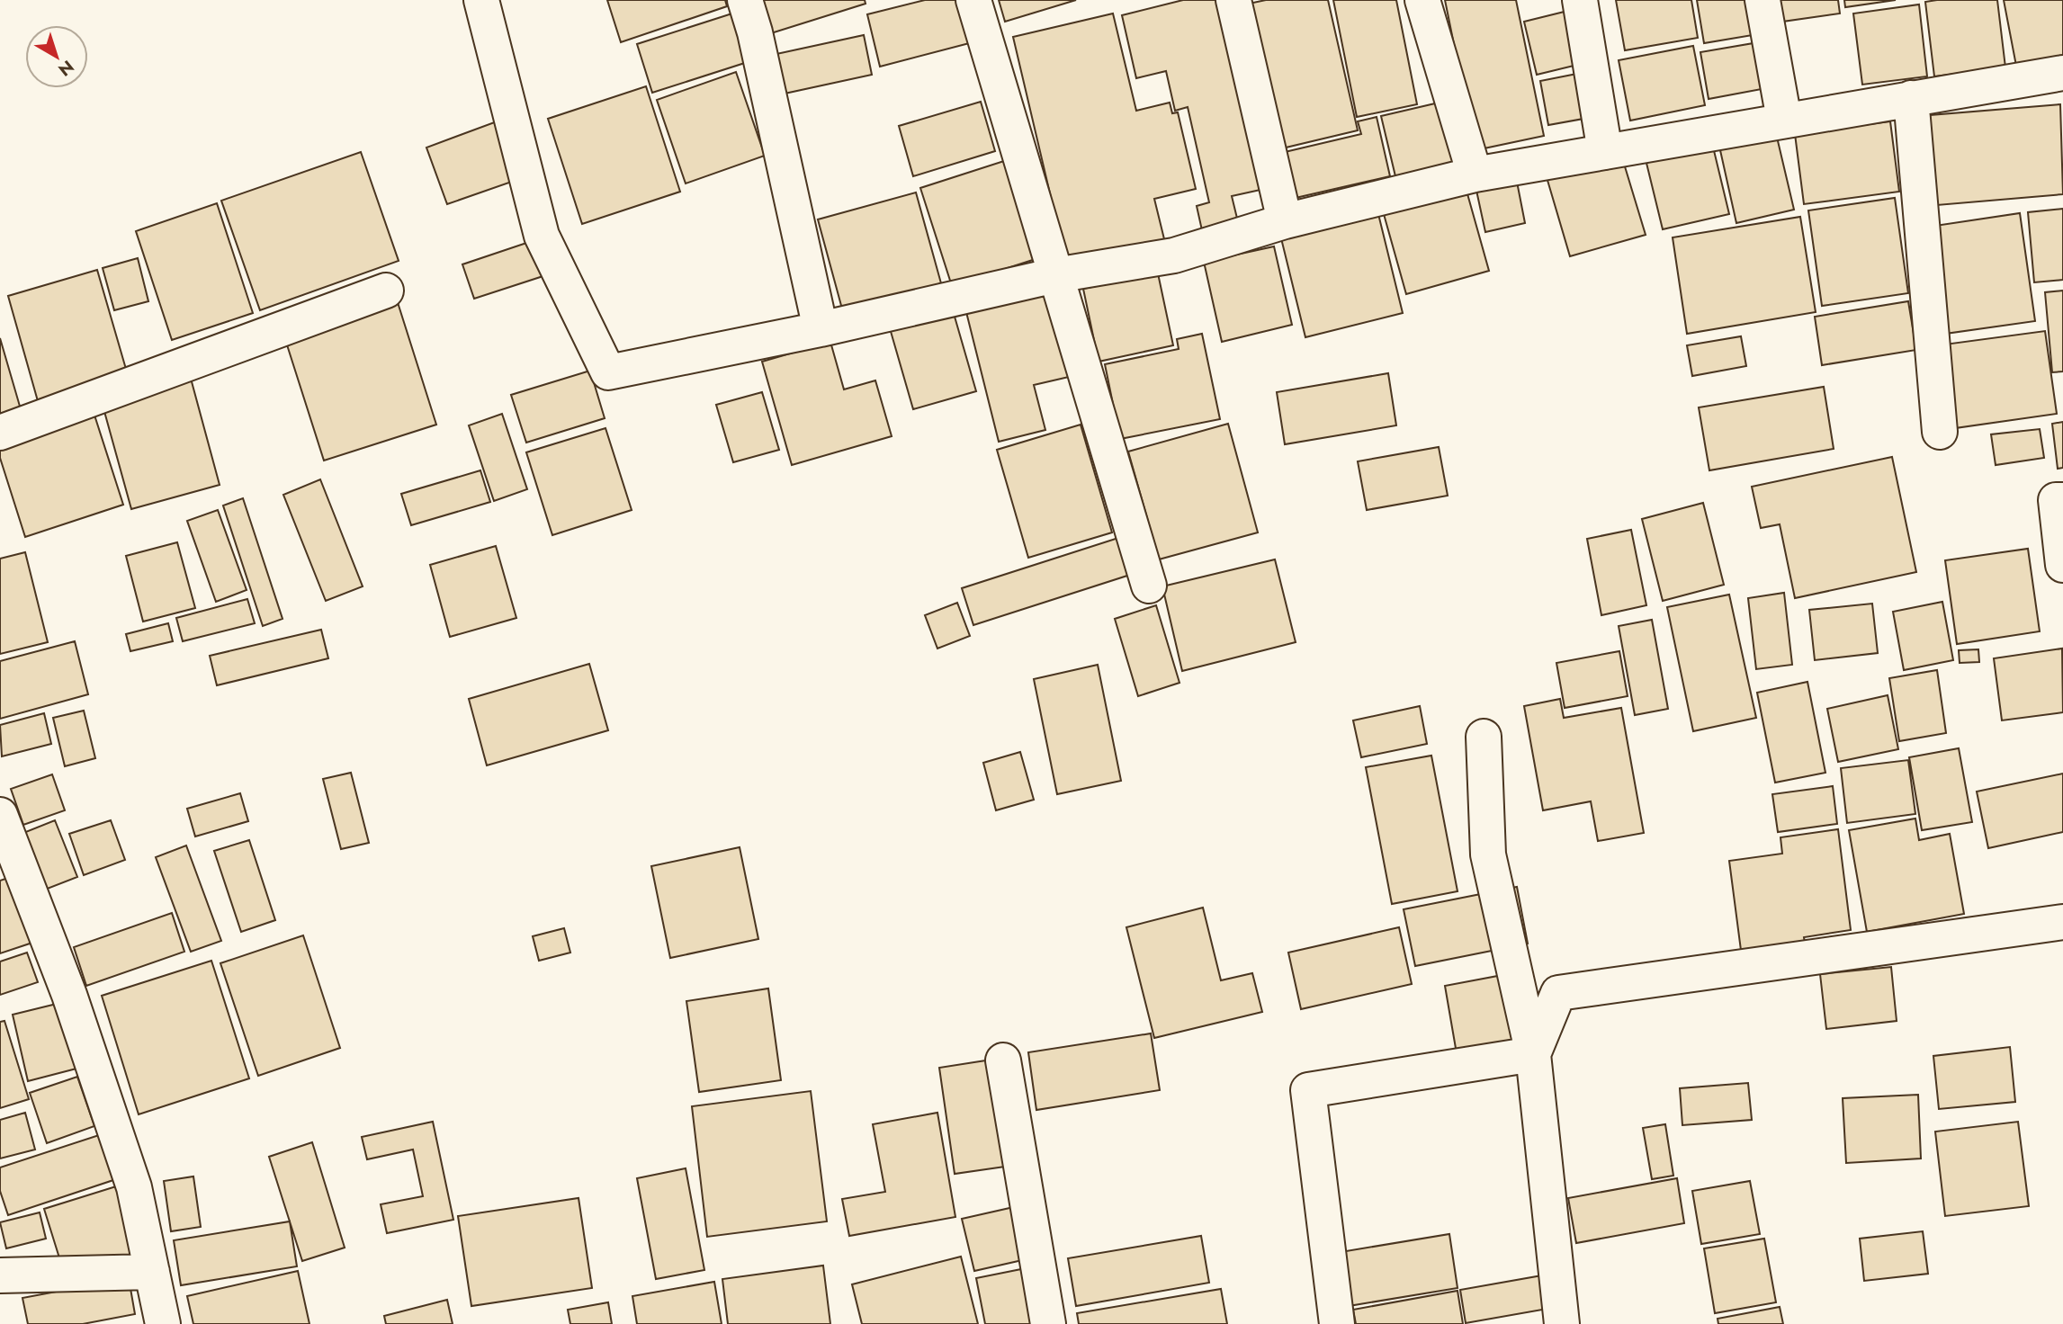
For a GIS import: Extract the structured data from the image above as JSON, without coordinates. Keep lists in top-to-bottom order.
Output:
{
  "north": "bottom right"
}
